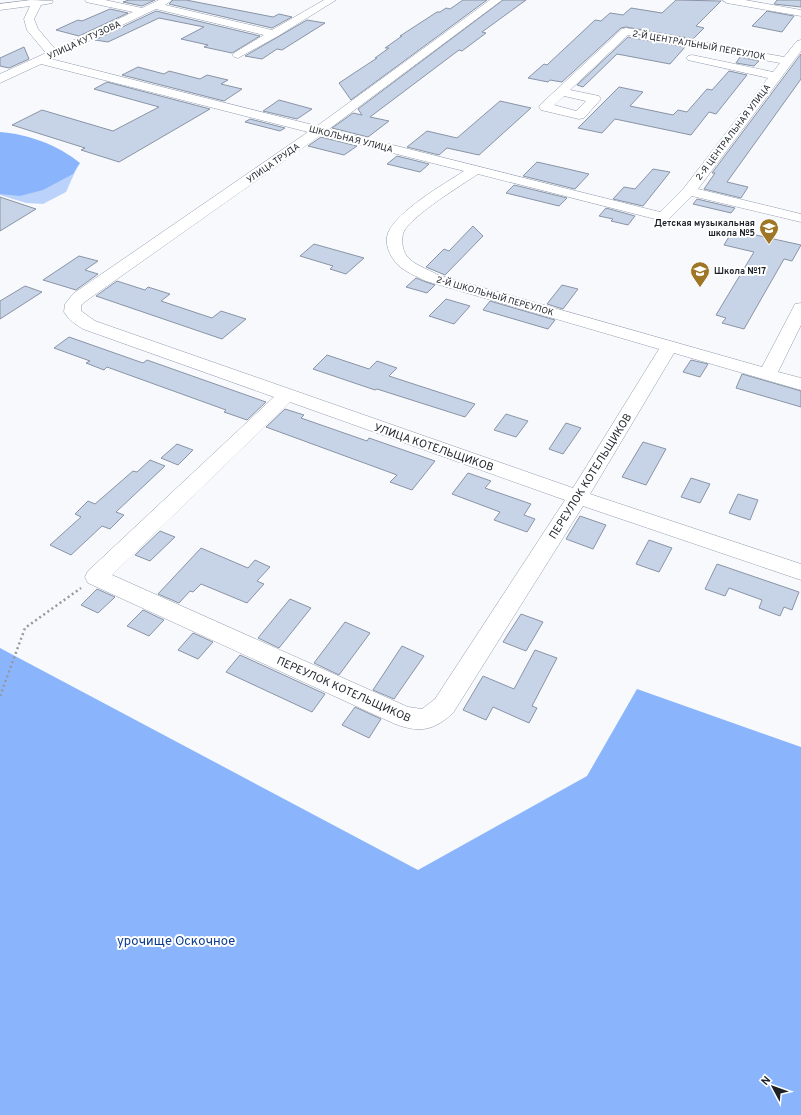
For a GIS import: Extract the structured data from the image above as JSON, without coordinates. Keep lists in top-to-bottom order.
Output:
{
  "streets": {
    "street": [
      "УЛИЦА КУТУЗОВА",
      "2-Й ЦЕНТРАЛЬНЫЙ ПЕРЕУЛОК",
      "2-Я ЦЕНТРАЛЬНАЯ УЛИЦА",
      "ШКОЛЬНАЯ УЛИЦА",
      "УЛИЦА ТРУДА",
      "2-Й ШКОЛЬНЫЙ ПЕРЕУЛОК",
      "УЛИЦА КОТЕЛЬЩИКОВ",
      "ПЕРЕУЛОК КОТЕЛЬЩИКОВ"
    ]
  },
  "crossings": [
    ["УЛИЦА КУТУЗОВА", "ШКОЛЬНАЯ УЛИЦА"],
    ["2-Й ЦЕНТРАЛЬНЫЙ ПЕРЕУЛОК", "2-Я ЦЕНТРАЛЬНАЯ УЛИЦА"],
    ["2-Я ЦЕНТРАЛЬНАЯ УЛИЦА", "ШКОЛЬНАЯ УЛИЦА"],
    ["ШКОЛЬНАЯ УЛИЦА", "УЛИЦА ТРУДА"],
    ["ШКОЛЬНАЯ УЛИЦА", "2-Й ШКОЛЬНЫЙ ПЕРЕУЛОК"],
    ["УЛИЦА ТРУДА", "УЛИЦА КОТЕЛЬЩИКОВ"],
    ["2-Й ШКОЛЬНЫЙ ПЕРЕУЛОК", "ПЕРЕУЛОК КОТЕЛЬЩИКОВ"],
    ["УЛИЦА КОТЕЛЬЩИКОВ", "ПЕРЕУЛОК КОТЕЛЬЩИКОВ"]
  ],
  "parks": ["урочище Оскочное"],
  "places": {
    "school or university": ["Детская музыкальная школа №5", "Школа №17"]
  },
  "north": "top left"
}
